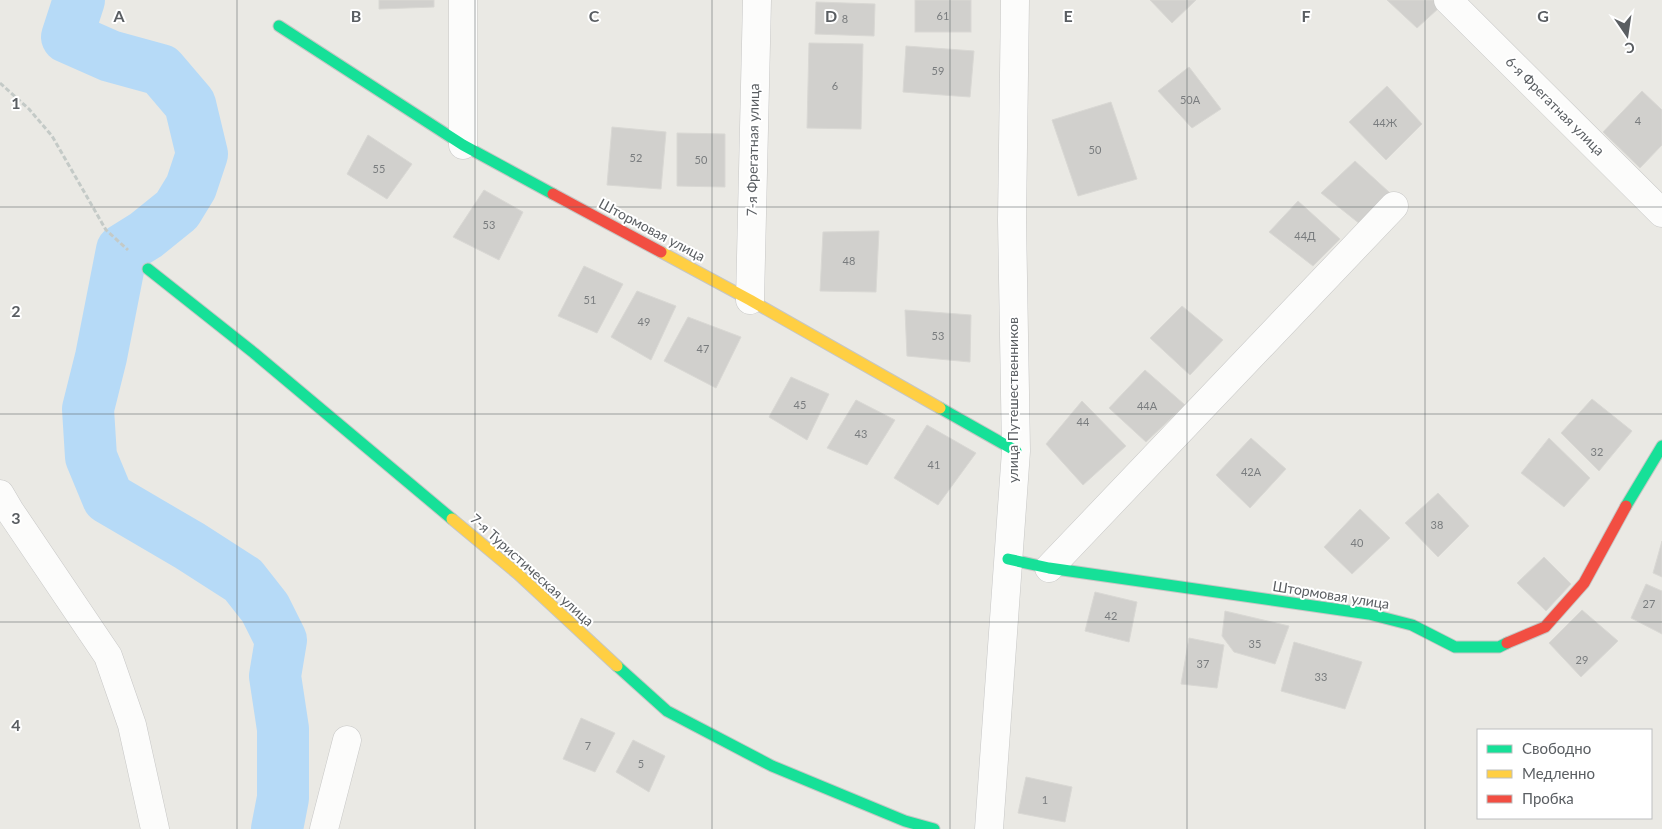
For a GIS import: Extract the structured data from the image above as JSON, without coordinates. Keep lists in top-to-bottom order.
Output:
{
  "streets": {
    "street": [
      "6-я Фрегатная улица",
      "7-я Фрегатная улица",
      "Штормовая улица",
      "улица Путешественников",
      "7-я Туристическая улица"
    ]
  },
  "crossings": [
    ["7-я Фрегатная улица", "Штормовая улица"],
    ["Штормовая улица", "улица Путешественников"]
  ],
  "house_numbers": [
    "61",
    "8",
    "59",
    "6",
    "50А",
    "4",
    "44Ж",
    "50",
    "52",
    "50",
    "55",
    "53",
    "44Д",
    "48",
    "51",
    "49",
    "53",
    "47",
    "45",
    "44А",
    "44",
    "43",
    "32",
    "41",
    "42А",
    "38",
    "40",
    "27",
    "42",
    "35",
    "29",
    "37",
    "33",
    "7",
    "5",
    "1"
  ],
  "legend": ["Свободно", "Медленно", "Пробка"],
  "north": "bottom",
  "grid": {
    "columns": [
      "A",
      "B",
      "C",
      "D",
      "E",
      "F",
      "G"
    ],
    "rows": [
      "1",
      "2",
      "3",
      "4"
    ]
  }
}
